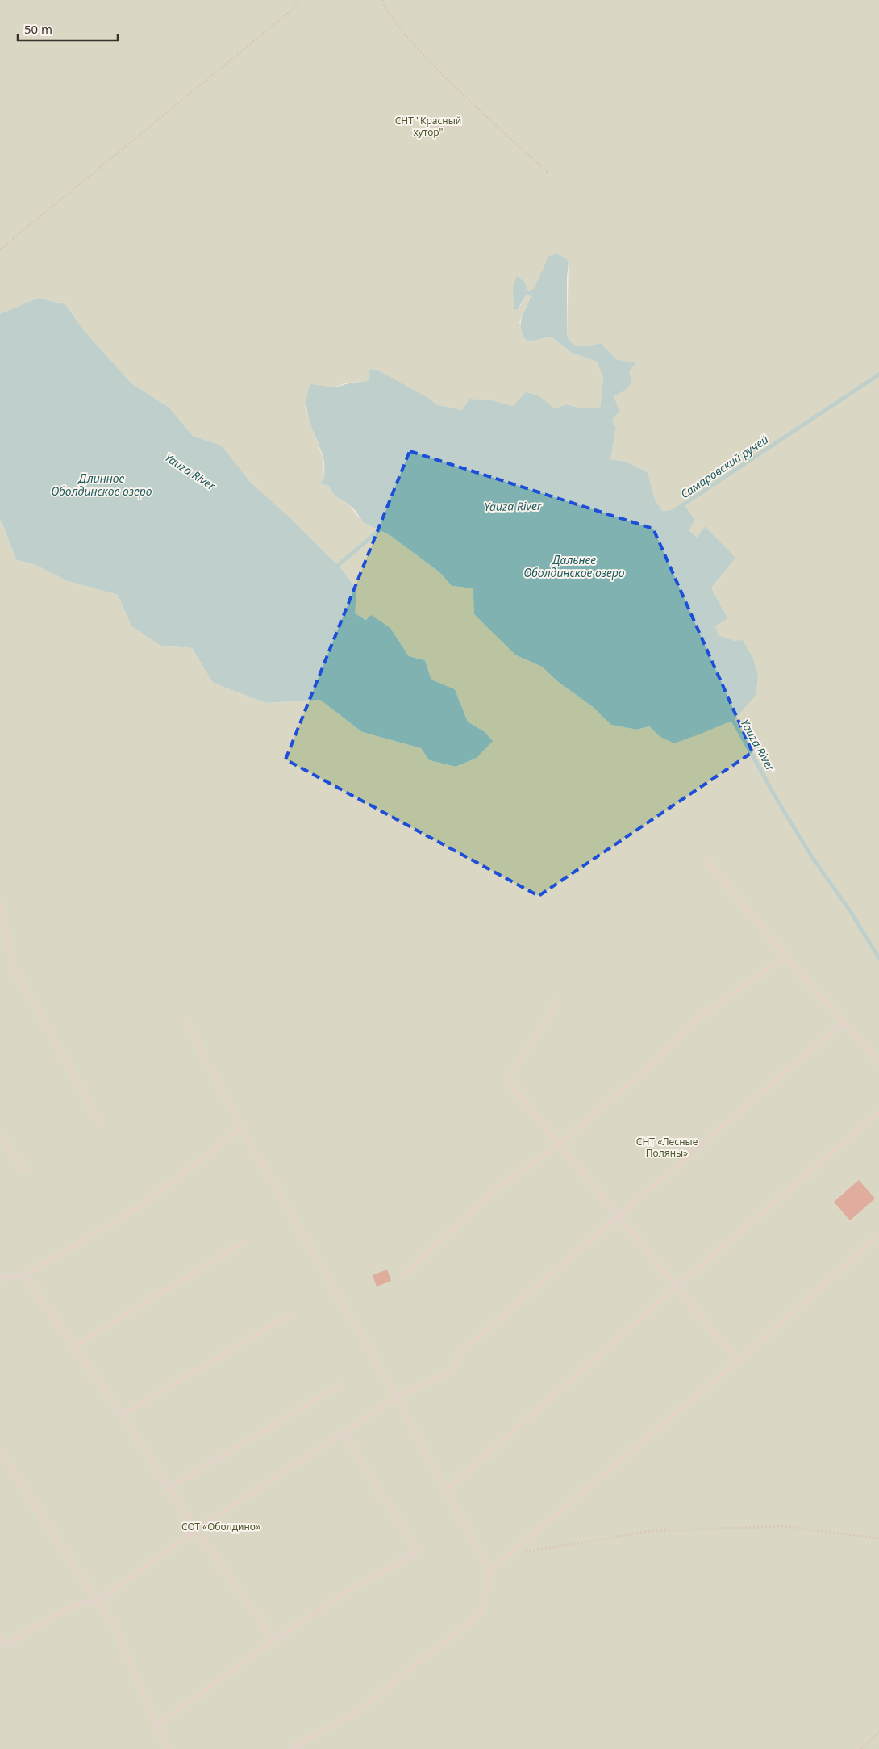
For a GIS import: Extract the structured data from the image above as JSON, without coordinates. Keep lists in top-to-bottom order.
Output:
{
  "water": [
    "Самаровский ручей",
    "Yauza River",
    "Длинное Оболдинское озеро",
    "Дальнее Оболдинское озеро"
  ],
  "parks": ["СНТ \"Красный хутор\"", "СНТ «Лесные Поляны»", "СОТ «Оболдино»"],
  "scale_bar": "50 m"
}
